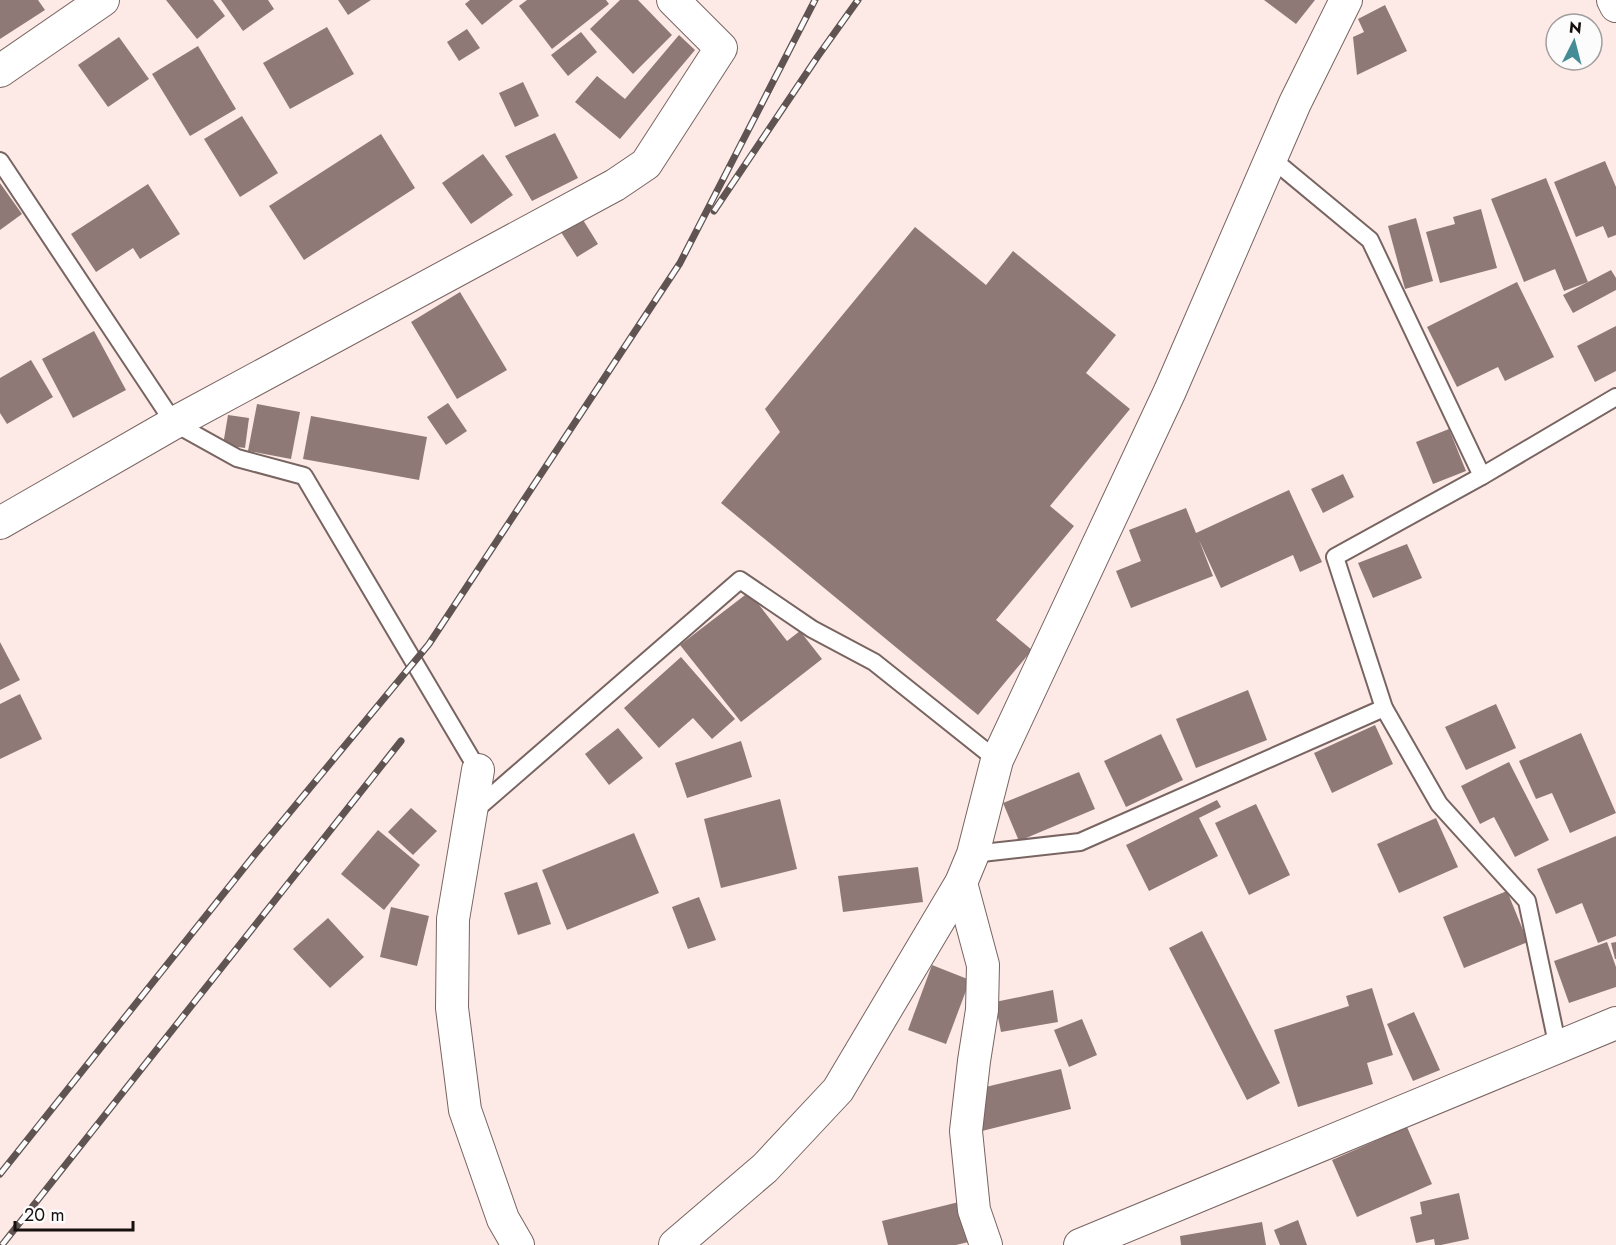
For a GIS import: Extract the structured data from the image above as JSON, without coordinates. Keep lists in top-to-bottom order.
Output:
{
  "scale_bar": "20 m",
  "north": "top"
}
